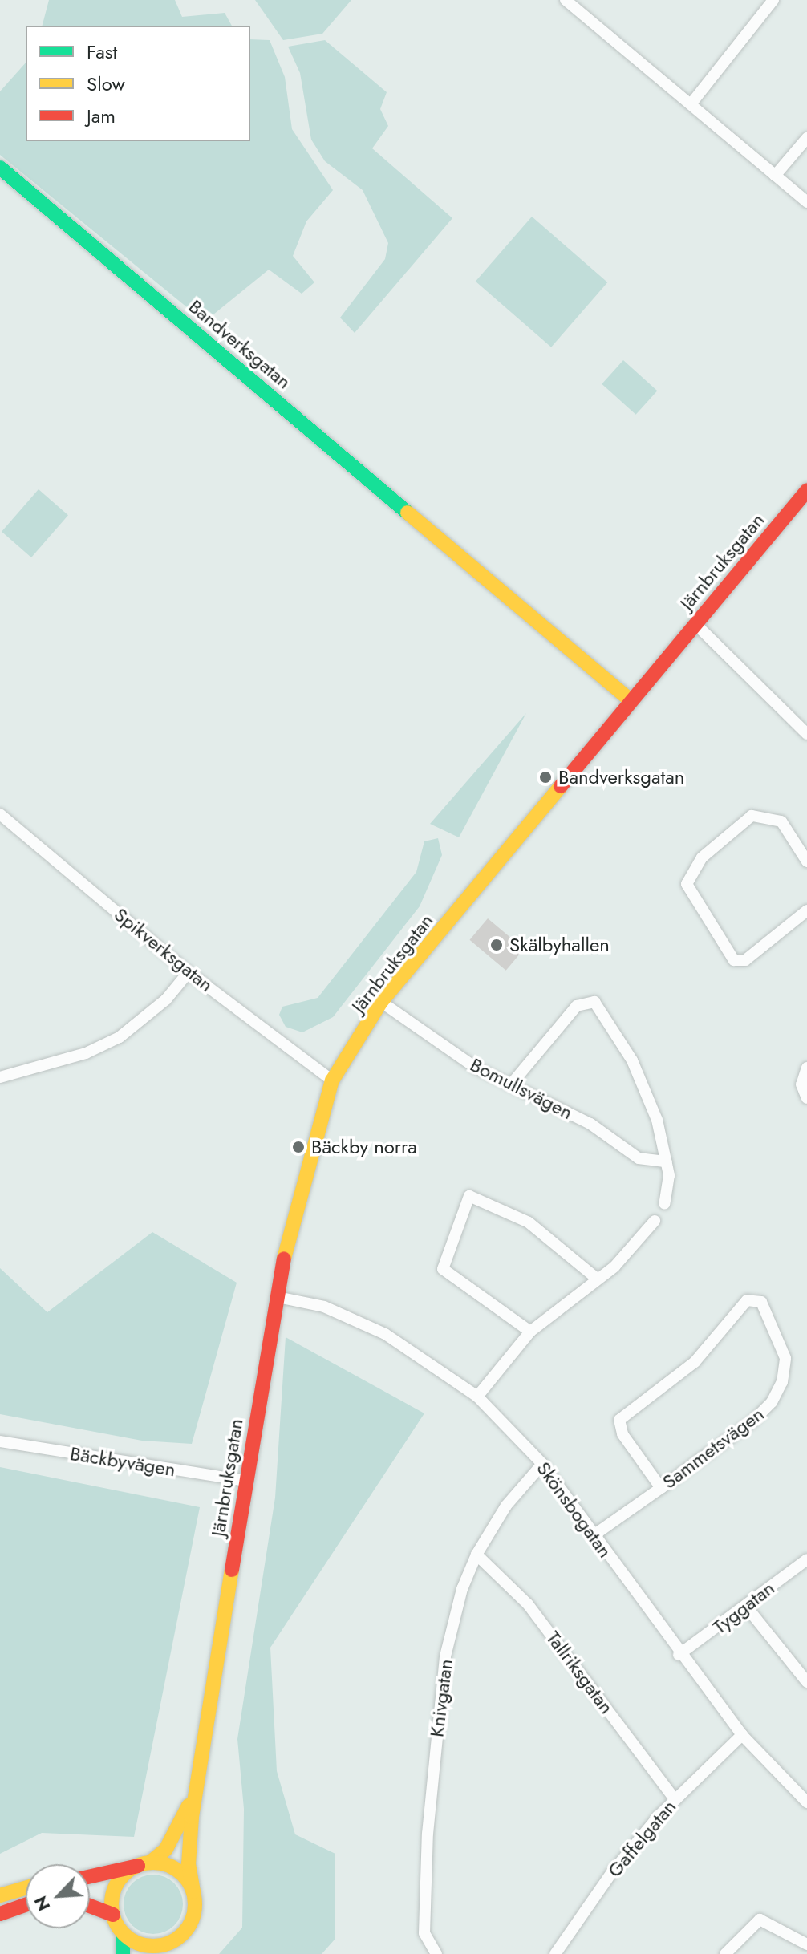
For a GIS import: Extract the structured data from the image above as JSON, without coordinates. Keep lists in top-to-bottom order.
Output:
{
  "streets": {
    "main road": ["Bandverksgatan", "Järnbruksgatan"],
    "street": [
      "Spikverksgatan",
      "Bomullsvägen",
      "Sammetsvägen",
      "Bäckbyvägen",
      "Skönsbogatan",
      "Tyggatan",
      "Tallriksgatan",
      "Knivgatan",
      "Gaffelgatan"
    ]
  },
  "crossings": [
    ["Bandverksgatan", "Järnbruksgatan"],
    ["Järnbruksgatan", "Spikverksgatan"],
    ["Järnbruksgatan", "Bomullsvägen"],
    ["Järnbruksgatan", "Bäckbyvägen"],
    ["Järnbruksgatan", "Skönsbogatan"],
    ["Sammetsvägen", "Skönsbogatan"],
    ["Skönsbogatan", "Tyggatan"],
    ["Skönsbogatan", "Knivgatan"],
    ["Skönsbogatan", "Gaffelgatan"],
    ["Tallriksgatan", "Knivgatan"],
    ["Tallriksgatan", "Gaffelgatan"]
  ],
  "places": ["Bandverksgatan", "Skälbyhallen", "Bäckby norra"],
  "legend": ["Fast", "Slow", "Jam"],
  "north": "bottom left"
}
